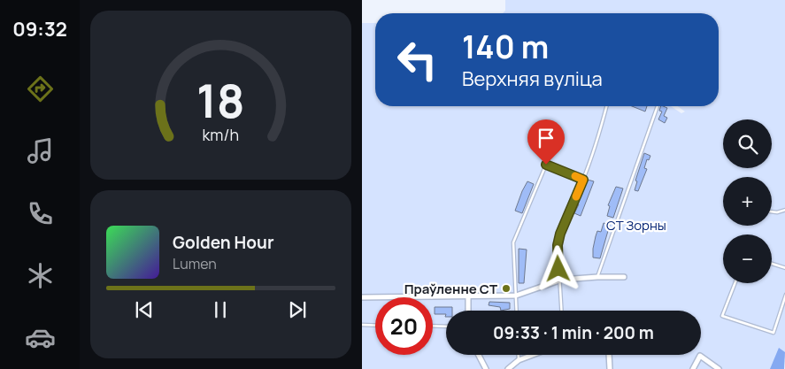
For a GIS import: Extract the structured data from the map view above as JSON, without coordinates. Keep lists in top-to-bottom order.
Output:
{
  "parks": ["СТ Зорны"],
  "places": ["Праўленне СТ"],
  "page": {
    "tabs": "09:32",
    "turn": ["140 m", "Верхняя вуліца"],
    "map_buttons": ["+", "−"],
    "song": ["Golden Hour", "Lumen"],
    "limit": "20",
    "trip": "09:33 · 1 min · 200 m",
    "gauge": ["18", "km/h"]
  }
}
